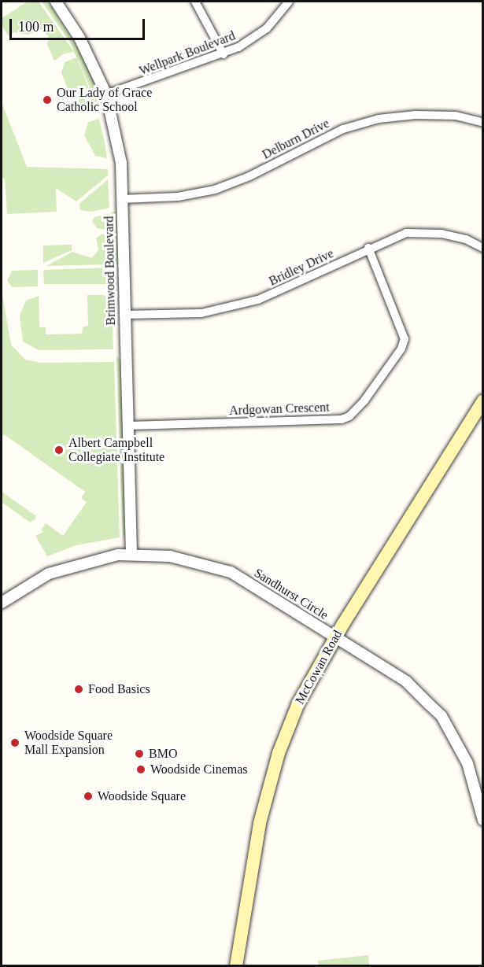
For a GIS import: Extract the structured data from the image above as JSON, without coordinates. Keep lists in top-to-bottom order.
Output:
{
  "streets": {
    "main road": ["McCowan Road"],
    "street": [
      "Wellpark Boulevard",
      "Delburn Drive",
      "Bridley Drive",
      "Brimwood Boulevard",
      "Ardgowan Crescent",
      "Sandhurst Circle"
    ]
  },
  "crossings": [
    ["Wellpark Boulevard", "Brimwood Boulevard"],
    ["Delburn Drive", "Brimwood Boulevard"],
    ["Bridley Drive", "Brimwood Boulevard"],
    ["Bridley Drive", "Ardgowan Crescent"],
    ["Brimwood Boulevard", "Ardgowan Crescent"],
    ["Brimwood Boulevard", "Sandhurst Circle"],
    ["Sandhurst Circle", "McCowan Road"]
  ],
  "places": [
    "Our Lady of Grace Catholic School",
    "Albert Campbell Collegiate Institute",
    "Food Basics",
    "Woodside Square Mall Expansion",
    "BMO",
    "Woodside Cinemas",
    "Woodside Square"
  ],
  "scale_bar": "100 m"
}
